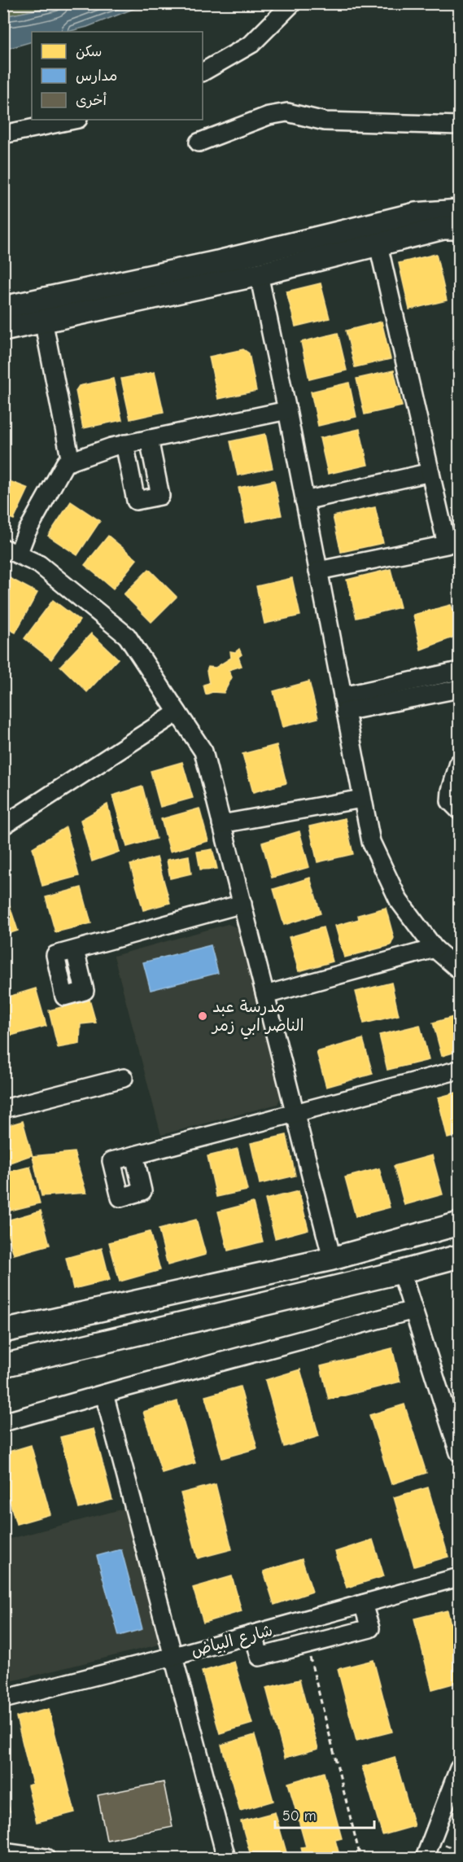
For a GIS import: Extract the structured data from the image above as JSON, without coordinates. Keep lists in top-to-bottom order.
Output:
{
  "streets": {
    "street": ["شارع البياض"]
  },
  "places": ["مدرسة عبد الناصر ابي زمر"],
  "legend": ["سكن", "مدارس", "أخرى"],
  "scale_bar": "50 m"
}
